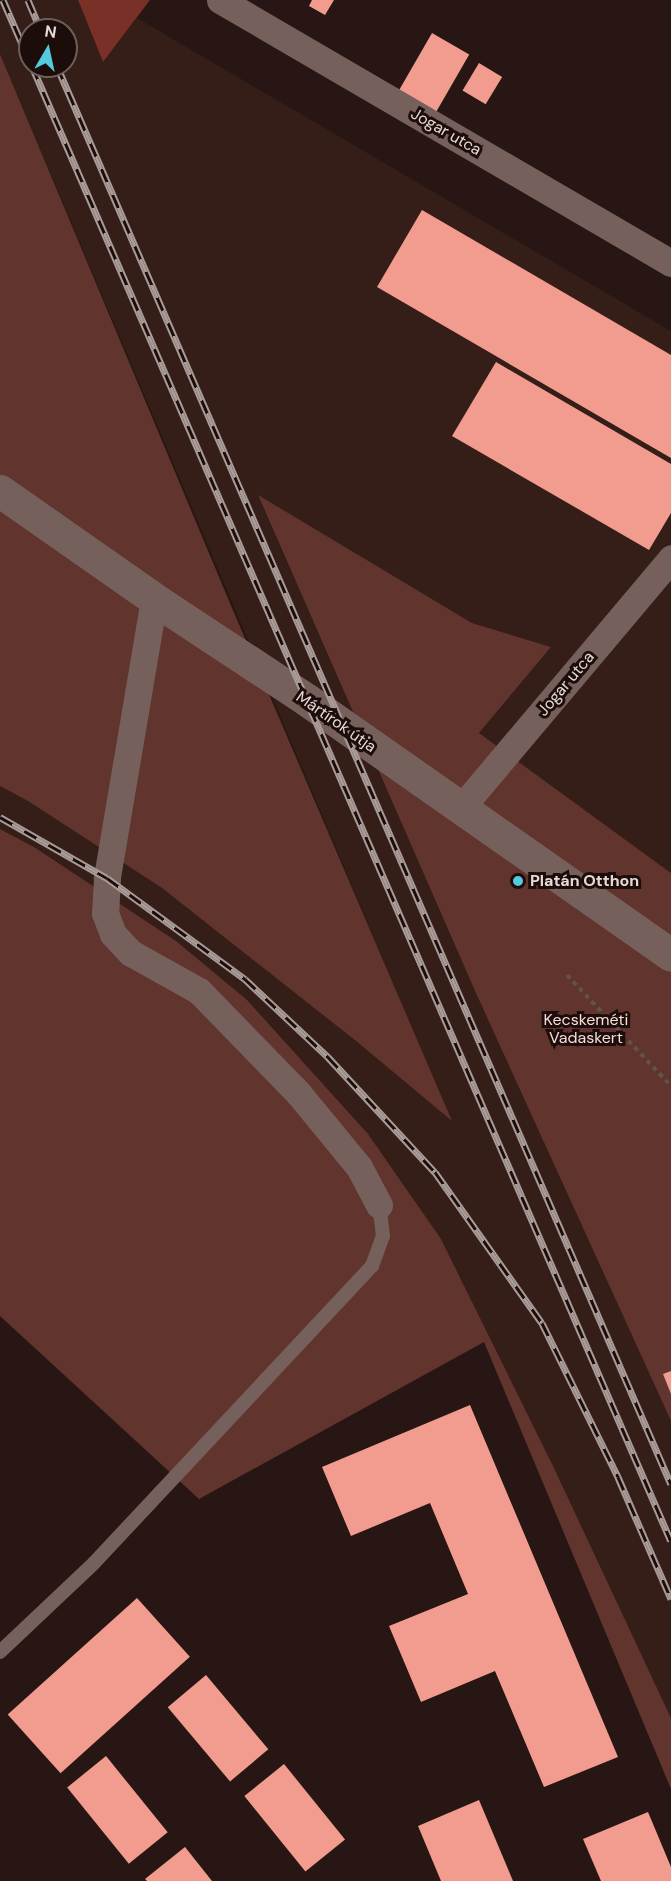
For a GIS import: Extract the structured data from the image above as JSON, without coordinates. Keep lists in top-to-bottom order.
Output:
{
  "streets": {
    "street": ["Jogar utca", "Mártírok útja"]
  },
  "crossings": [
    ["Jogar utca", "Mártírok útja"]
  ],
  "parks": ["Kecskeméti Vadaskert"],
  "places": ["Platán Otthon"],
  "north": "top"
}
